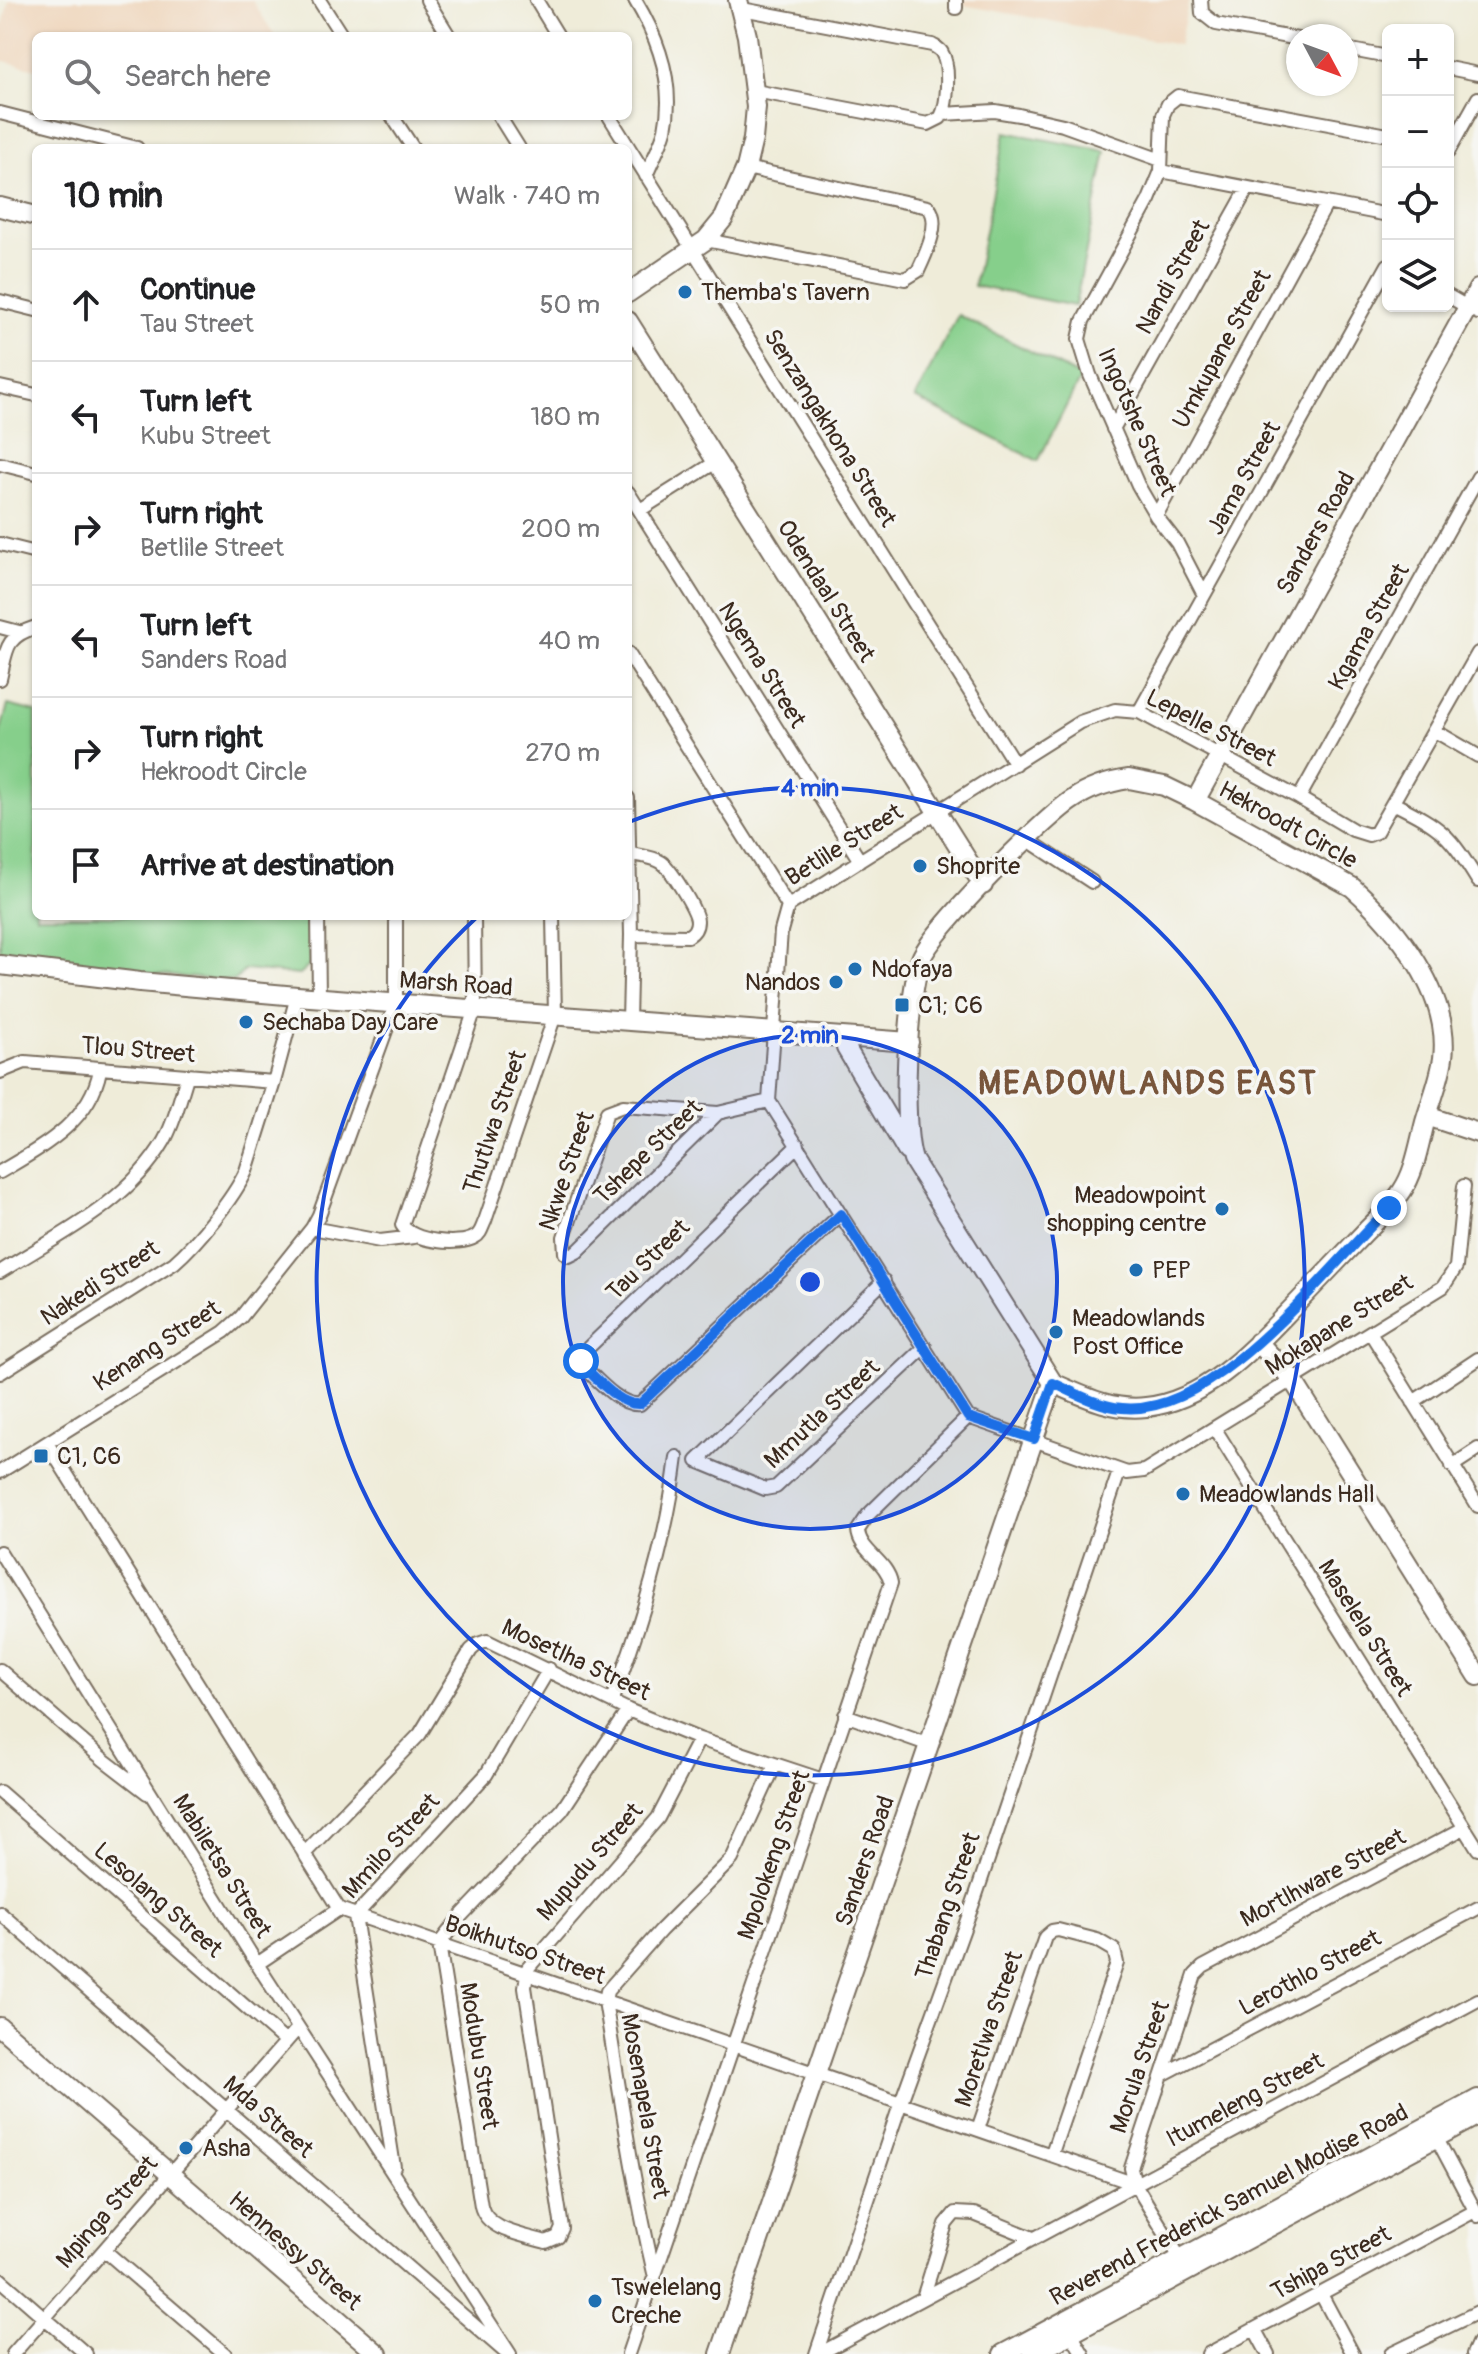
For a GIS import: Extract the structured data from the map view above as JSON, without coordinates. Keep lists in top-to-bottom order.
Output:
{
  "streets": {
    "street": [
      "Nandi Street",
      "Umkupane Street",
      "Ingotshe Street",
      "Senzangakhona Street",
      "Jama Street",
      "Sanders Road",
      "Odendaal Street",
      "Kgama Street",
      "Ngema Street",
      "Lepelle Street",
      "Hekroodt Circle",
      "Betlile Street",
      "Marsh Road",
      "Tlou Street",
      "Thutlwa Street",
      "Tshepe Street",
      "Nkwe Street",
      "Tau Street",
      "Nakedi Street",
      "Mokapane Street",
      "Kenang Street",
      "Mmutla Street",
      "Maselela Street",
      "Mosetlha Street",
      "Mmilo Street",
      "Mpolokeng Street",
      "Mupudu Street",
      "Mabiletsa Street",
      "Mortlhware Street",
      "Lesolang Street",
      "Thabang Street",
      "Boikhutso Street",
      "Lerothlo Street",
      "Moretlwa Street",
      "Modubu Street",
      "Morula Street",
      "Itumeleng Street",
      "Mosenapela Street",
      "Mda Street",
      "Reverend Frederick Samuel Modise Road",
      "Mpinga Street",
      "Hennessy Street",
      "Tshipa Street"
    ]
  },
  "crossings": [
    ["Nandi Street", "Ingotshe Street"],
    ["Umkupane Street", "Ingotshe Street"],
    ["Ingotshe Street", "Jama Street"],
    ["Senzangakhona Street", "Lepelle Street"],
    ["Jama Street", "Lepelle Street"],
    ["Sanders Road", "Lepelle Street"],
    ["Sanders Road", "Hekroodt Circle"],
    ["Sanders Road", "Boikhutso Street"],
    ["Odendaal Street", "Lepelle Street"],
    ["Odendaal Street", "Hekroodt Circle"],
    ["Odendaal Street", "Betlile Street"],
    ["Kgama Street", "Lepelle Street"],
    ["Ngema Street", "Betlile Street"],
    ["Lepelle Street", "Betlile Street"],
    ["Hekroodt Circle", "Marsh Road"],
    ["Betlile Street", "Marsh Road"],
    ["Betlile Street", "Tshepe Street"],
    ["Marsh Road", "Thutlwa Street"],
    ["Marsh Road", "Nakedi Street"],
    ["Marsh Road", "Kenang Street"],
    ["Tlou Street", "Nakedi Street"],
    ["Tshepe Street", "Nkwe Street"],
    ["Mokapane Street", "Maselela Street"],
    ["Mokapane Street", "Thabang Street"],
    ["Maselela Street", "Mortlhware Street"],
    ["Mosetlha Street", "Mmilo Street"],
    ["Mosetlha Street", "Mpolokeng Street"],
    ["Mosetlha Street", "Mupudu Street"],
    ["Mosetlha Street", "Mosenapela Street"],
    ["Mmilo Street", "Mabiletsa Street"],
    ["Mmilo Street", "Boikhutso Street"],
    ["Mpolokeng Street", "Boikhutso Street"],
    ["Mpolokeng Street", "Mosenapela Street"],
    ["Mupudu Street", "Boikhutso Street"],
    ["Mupudu Street", "Modubu Street"],
    ["Mabiletsa Street", "Mda Street"],
    ["Mabiletsa Street", "Mpinga Street"],
    ["Mortlhware Street", "Morula Street"],
    ["Lesolang Street", "Mpinga Street"],
    ["Thabang Street", "Boikhutso Street"],
    ["Thabang Street", "Itumeleng Street"],
    ["Boikhutso Street", "Moretlwa Street"],
    ["Boikhutso Street", "Modubu Street"],
    ["Boikhutso Street", "Morula Street"],
    ["Boikhutso Street", "Itumeleng Street"],
    ["Boikhutso Street", "Mosenapela Street"],
    ["Lerothlo Street", "Morula Street"],
    ["Morula Street", "Itumeleng Street"],
    ["Mda Street", "Mpinga Street"],
    ["Mpinga Street", "Hennessy Street"]
  ],
  "districts": ["MEADOWLANDS EAST"],
  "places": {
    "other": [
      "Themba's Tavern",
      "Shoprite",
      "Ndofaya",
      "Nandos",
      "Sechaba Day Care",
      "Meadowpoint shopping centre",
      "PEP",
      "Meadowlands Post Office",
      "Meadowlands Hall",
      "Asha",
      "Tswelelang Creche"
    ],
    "transit": ["C1; C6", "C1, C6"]
  },
  "north": "bottom right",
  "page": {
    "map_buttons": ["+", "−"],
    "search": "Search here",
    "heading": ["10 min", "Walk · 740 m"],
    "list": [
      ["Continue", "Tau Street", "50 m"],
      ["Turn left", "Kubu Street", "180 m"],
      ["Turn right", "Betlile Street", "200 m"],
      ["Turn left", "Sanders Road", "40 m"],
      ["Turn right", "Hekroodt Circle", "270 m"],
      "Arrive at destination"
    ]
  },
  "rings": ["4 min", "2 min"]
}
